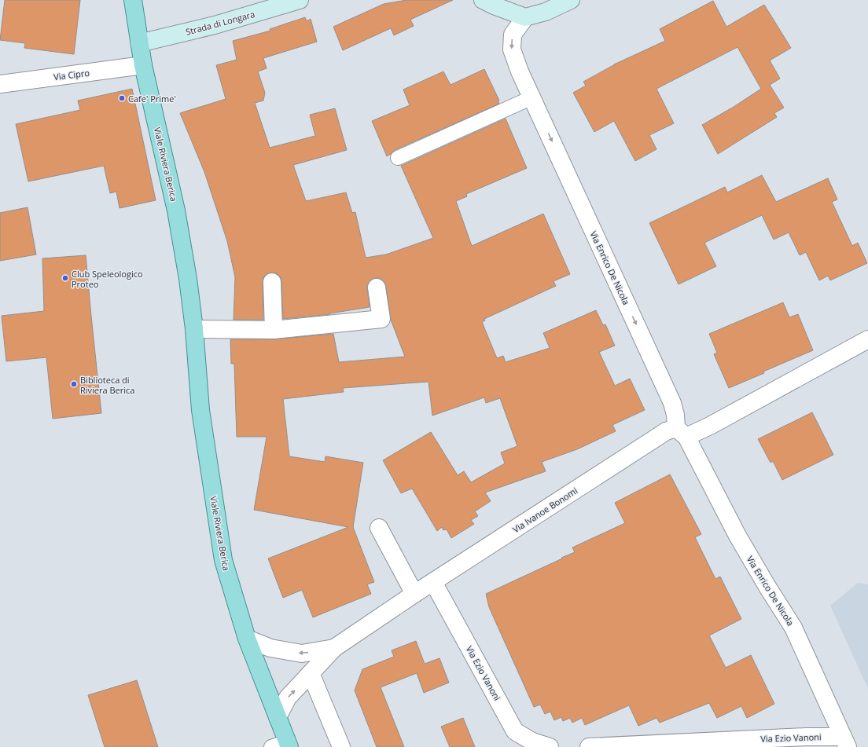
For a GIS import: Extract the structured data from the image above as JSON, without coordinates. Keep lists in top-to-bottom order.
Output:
{
  "streets": {
    "main road": ["Strada di Longara", "Viale Riviera Berica"],
    "street": [
      "Via Cipro",
      "Via Enrico De Nicola",
      "Via Ivanoe Bonomi",
      "Via Ezio Vanoni"
    ]
  },
  "crossings": [
    ["Strada di Longara", "Viale Riviera Berica"],
    ["Via Cipro", "Viale Riviera Berica"],
    ["Viale Riviera Berica", "Via Ivanoe Bonomi"],
    ["Via Enrico De Nicola", "Via Ivanoe Bonomi"],
    ["Via Enrico De Nicola", "Via Ezio Vanoni"],
    ["Via Ivanoe Bonomi", "Via Ezio Vanoni"]
  ],
  "one_way": ["Via Enrico De Nicola"],
  "places": ["Cafe' Prime'", "Club Speleologico Proteo", "Biblioteca di Riviera Berica"]
}
